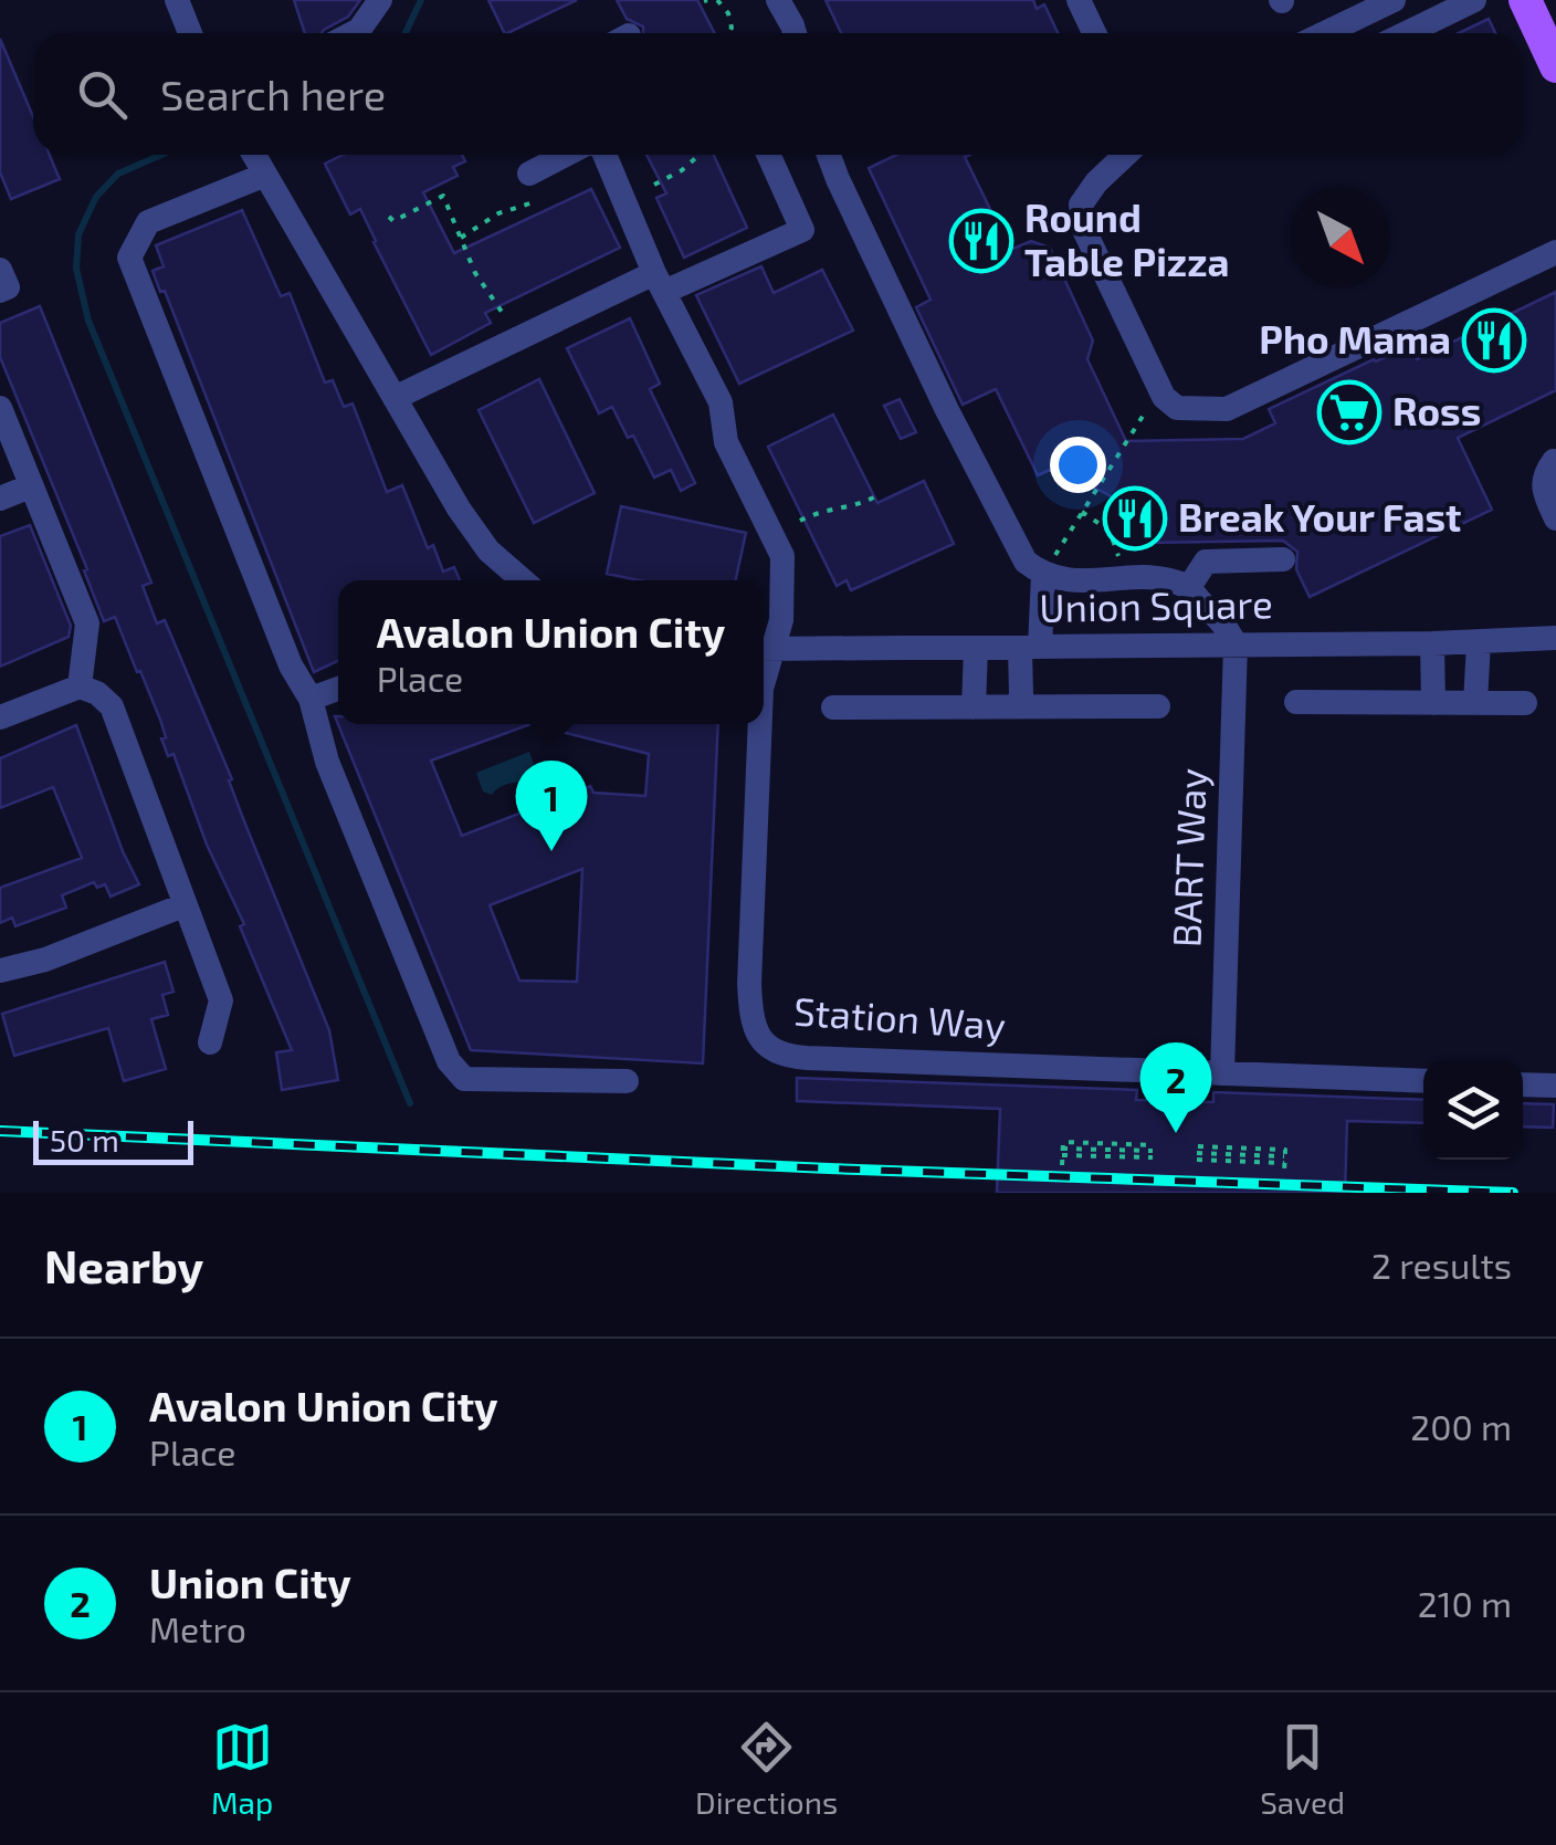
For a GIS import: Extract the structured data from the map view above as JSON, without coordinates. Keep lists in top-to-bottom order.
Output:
{
  "streets": {
    "street": ["Union Square", "BART Way", "Station Way"]
  },
  "crossings": [
    ["Union Square", "BART Way"],
    ["Union Square", "Station Way"],
    ["BART Way", "Station Way"]
  ],
  "places": {
    "restaurant": ["Round Table Pizza", "Pho Mama", "Break Your Fast"],
    "supermarket": ["Ross"]
  },
  "scale_bar": "50 m",
  "north": "bottom right",
  "page": {
    "search": "Search here",
    "popup": ["Avalon Union City", "Place"],
    "pins": ["1", "2"],
    "scale": "50 m",
    "heading": ["Nearby", "2 results"],
    "list": [
      {
        "mark": "1",
        "name": "Avalon Union City",
        "note": "Place",
        "value": "200 m"
      },
      {
        "mark": "2",
        "name": "Union City",
        "note": "Metro",
        "value": "210 m"
      }
    ],
    "nav": ["Map", "Directions", "Saved"]
  }
}
